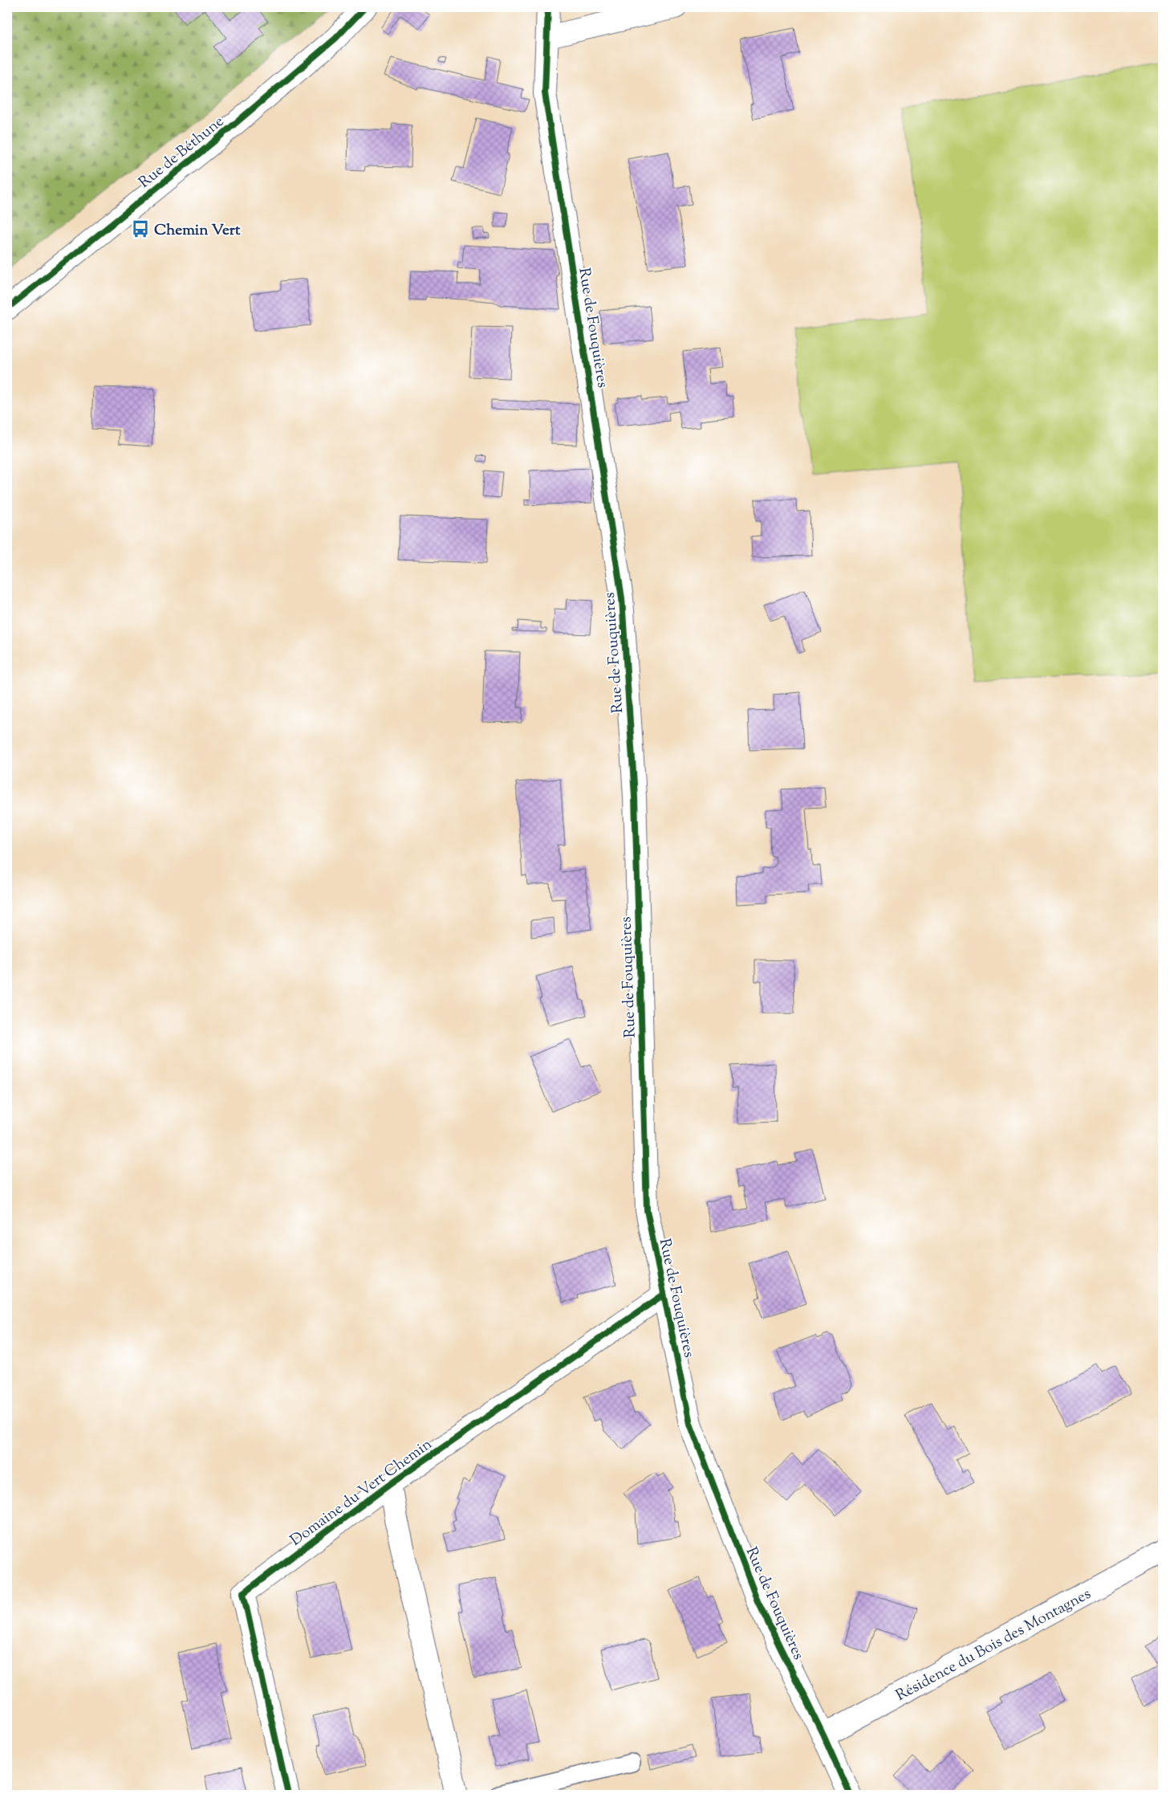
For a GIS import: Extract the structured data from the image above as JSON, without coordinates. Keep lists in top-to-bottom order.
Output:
{
  "streets": {
    "street": [
      "Rue de Béthune",
      "Rue de Fouquières",
      "Domaine du Vert Chemin",
      "Résidence du Bois des Montagnes"
    ]
  },
  "crossings": [
    ["Rue de Fouquières", "Domaine du Vert Chemin"],
    ["Rue de Fouquières", "Résidence du Bois des Montagnes"]
  ],
  "places": {
    "bus stop": ["Chemin Vert"]
  }
}
